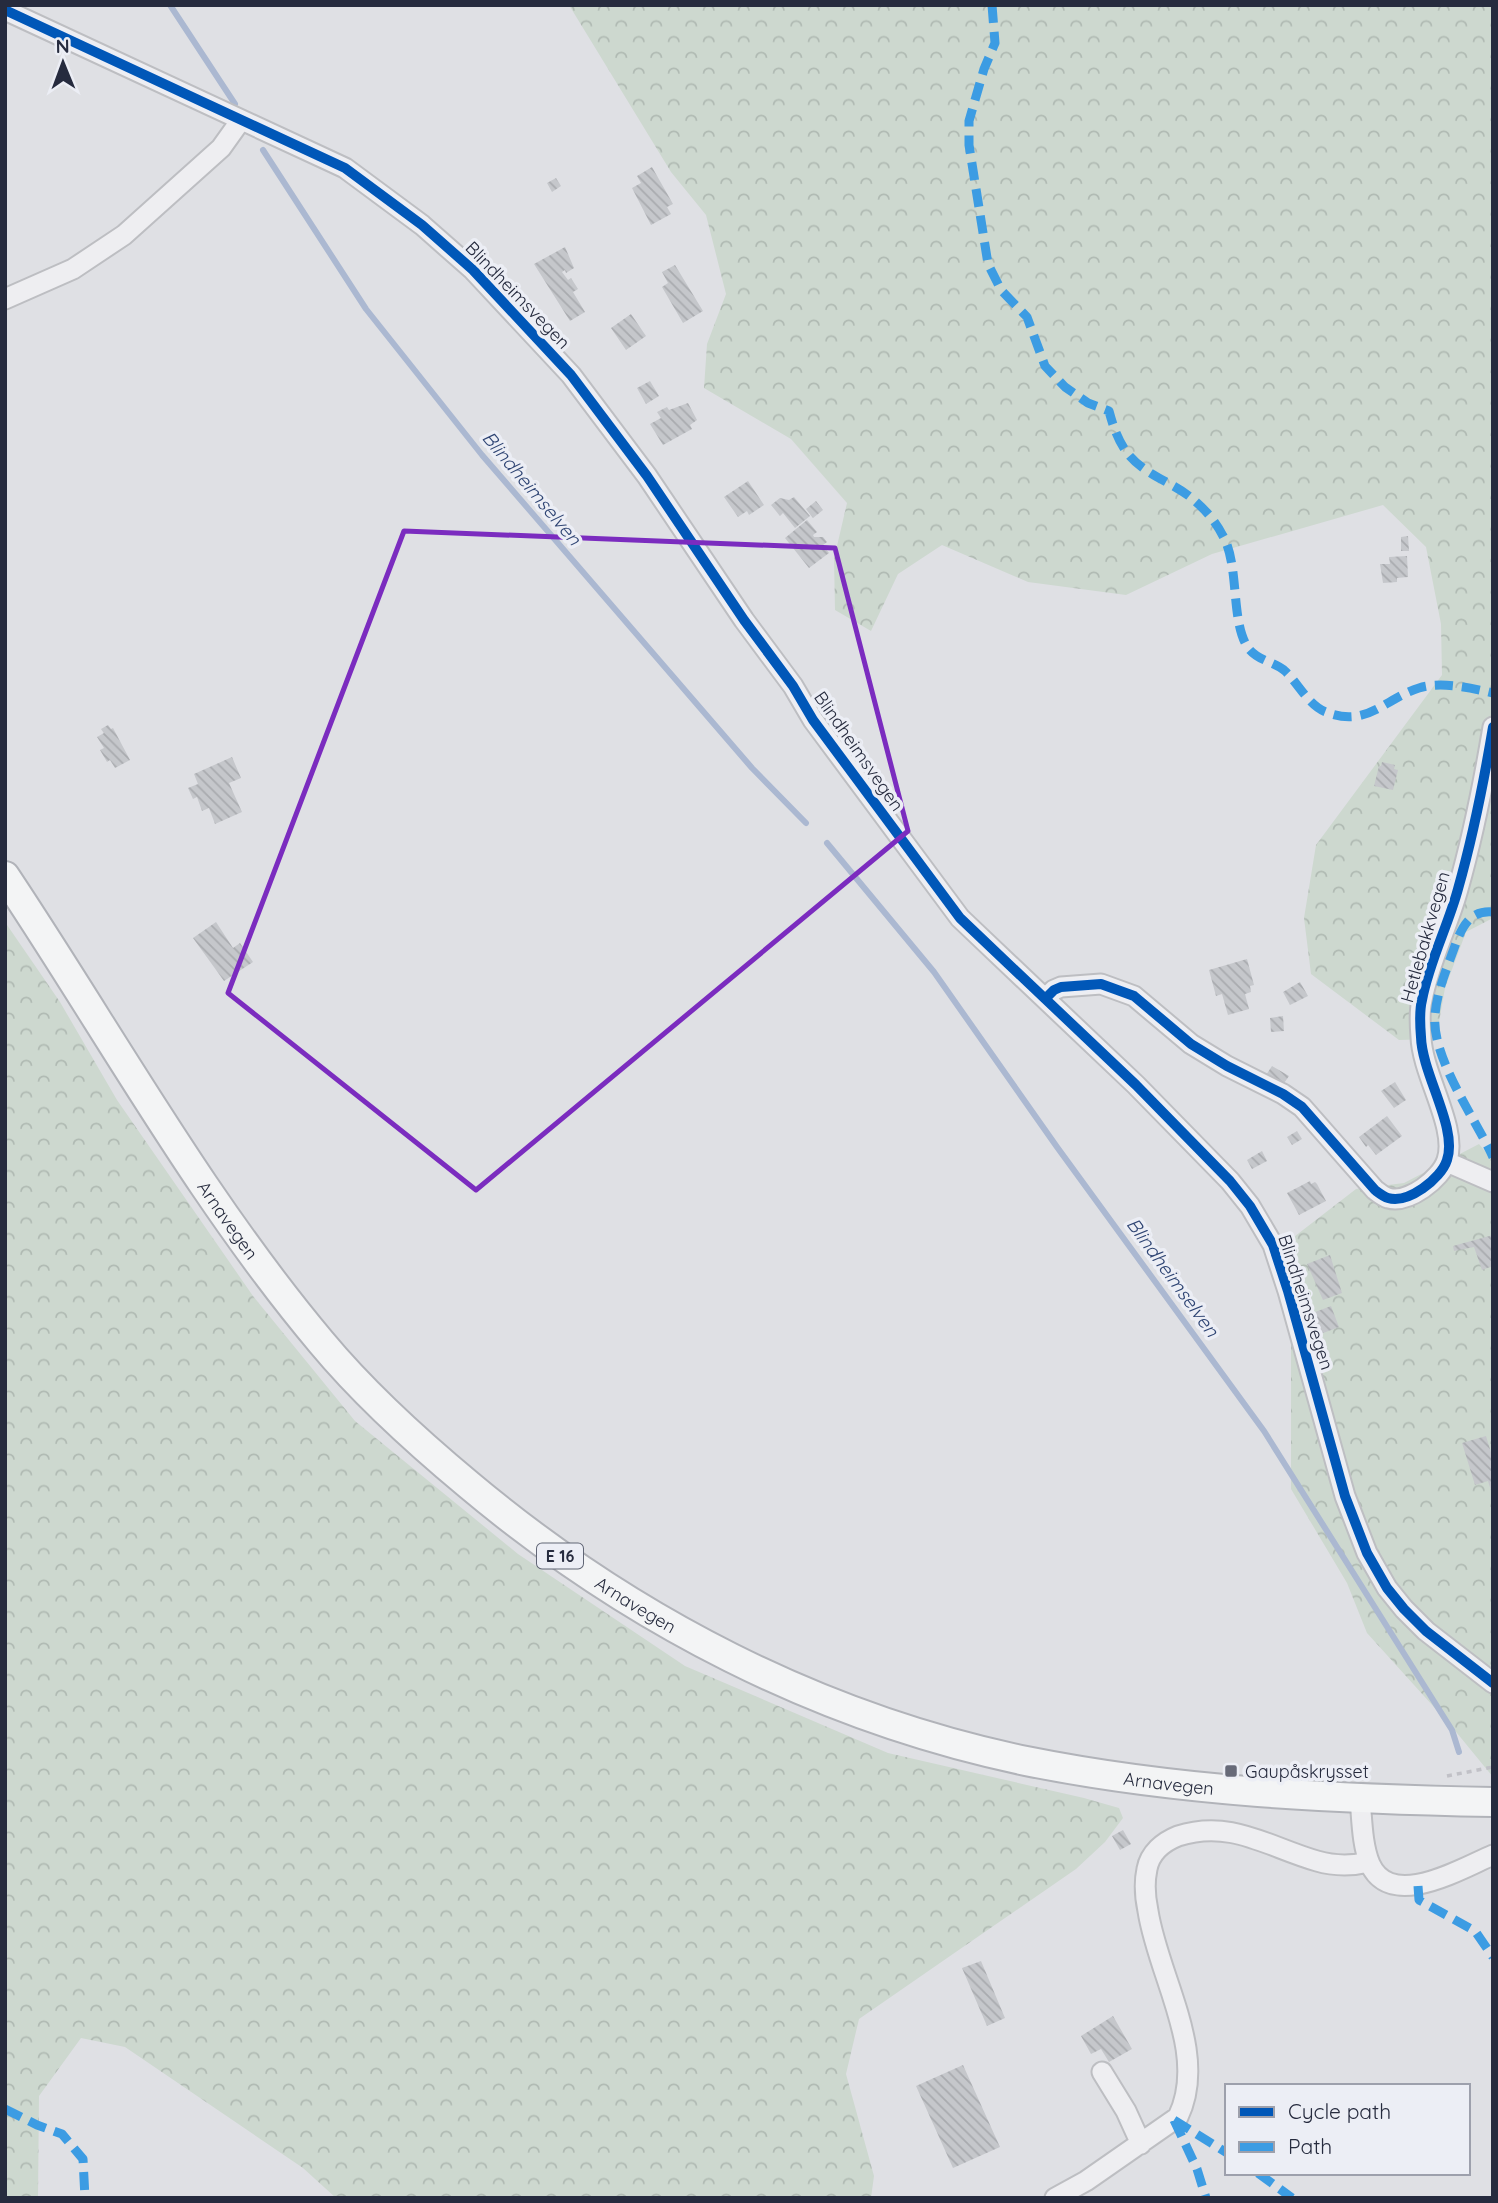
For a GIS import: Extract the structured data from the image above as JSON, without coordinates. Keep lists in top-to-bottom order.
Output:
{
  "streets": {
    "highway": ["Arnavegen", "E 16"],
    "street": ["Blindheimsvegen", "Hetlebakkvegen"]
  },
  "water": ["Blindheimselven"],
  "places": {
    "transit": ["Gaupåskrysset"]
  },
  "legend": ["Cycle path", "Path"],
  "north": "top"
}
